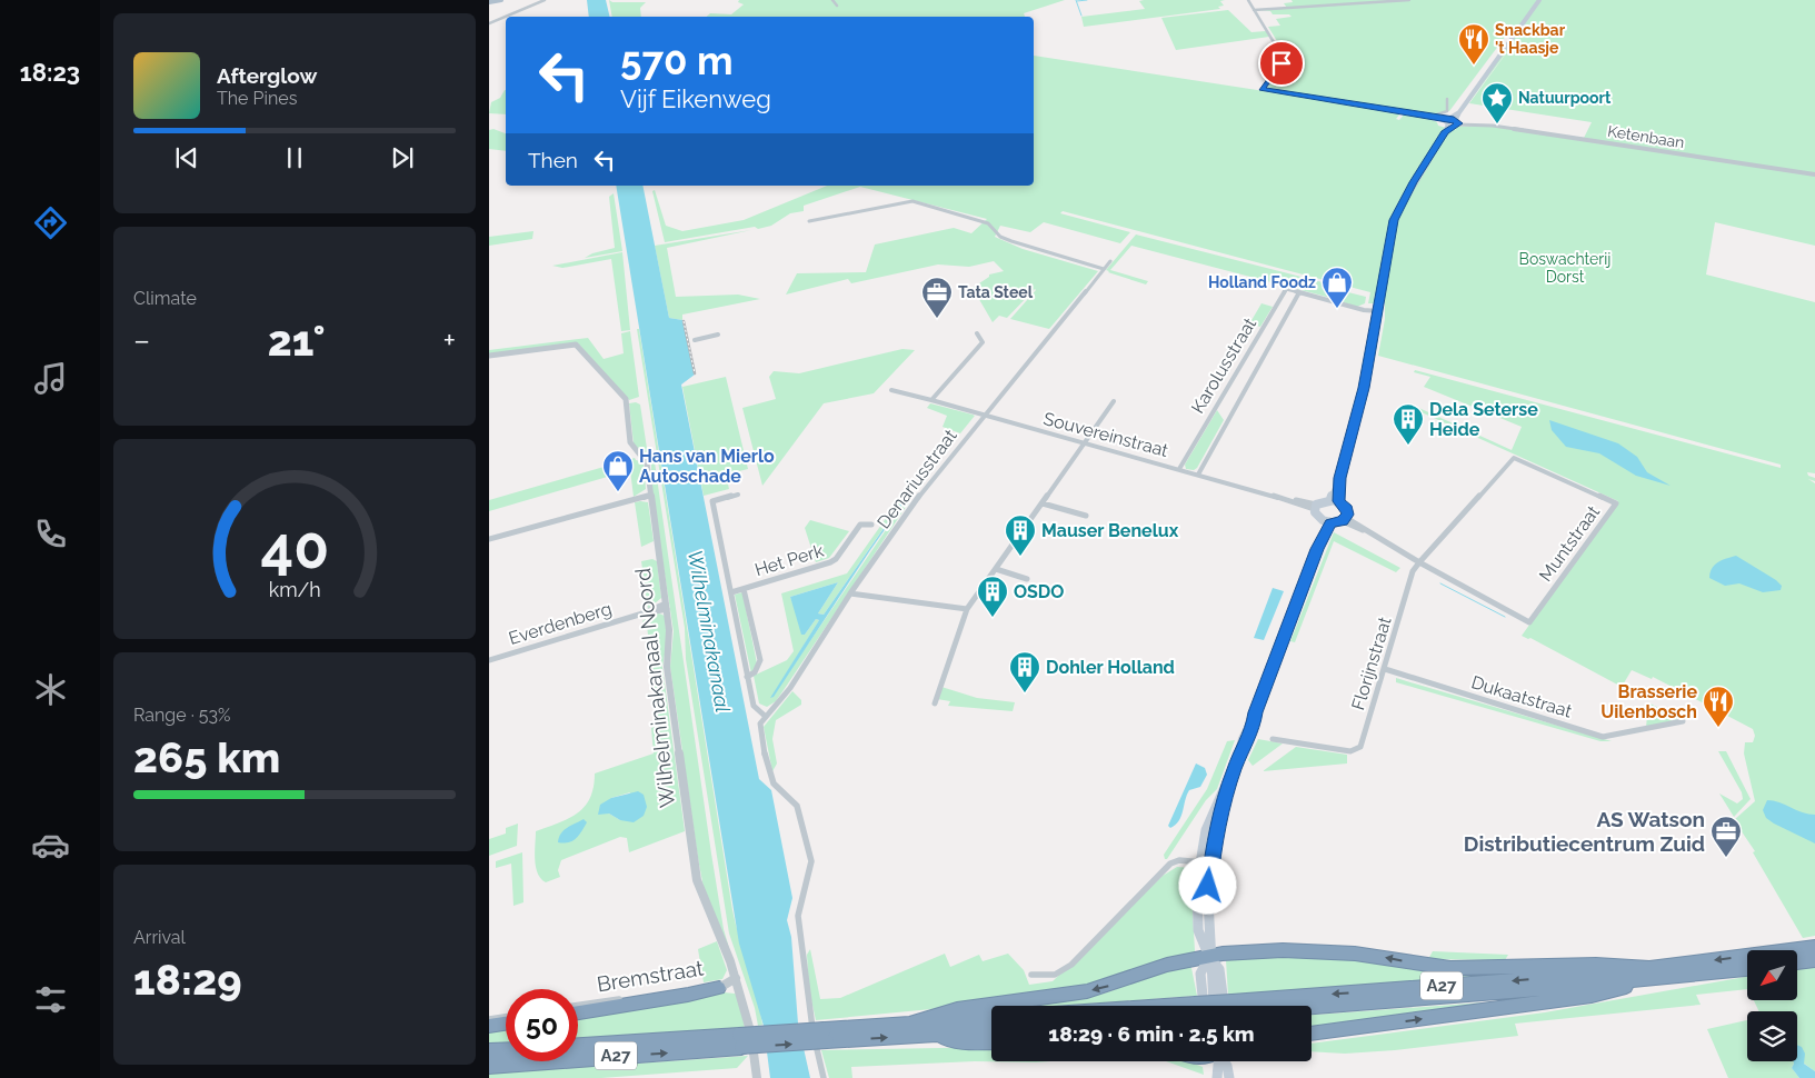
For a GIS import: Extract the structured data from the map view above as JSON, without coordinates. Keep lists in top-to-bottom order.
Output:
{
  "streets": {
    "highway": ["A27"],
    "street": [
      "Ketenbaan",
      "Karolusstraat",
      "Souvereinstraat",
      "Denariusstraat",
      "Muntstraat",
      "Het Perk",
      "Everdenberg",
      "Florijnstraat",
      "Wilhelminakanaal Noord",
      "Dukaatstraat",
      "Bremstraat"
    ]
  },
  "crossings": [
    ["Karolusstraat", "Souvereinstraat"],
    ["Souvereinstraat", "Denariusstraat"],
    ["Muntstraat", "Florijnstraat"],
    ["Everdenberg", "Wilhelminakanaal Noord"],
    ["Florijnstraat", "Dukaatstraat"],
    ["Wilhelminakanaal Noord", "Bremstraat"]
  ],
  "water": ["Wilhelminakanaal"],
  "parks": ["Boswachterij Dorst"],
  "places": {
    "restaurant": ["Snackbar 't Haasje", "Brasserie Uilenbosch"],
    "place": ["Natuurpoort"],
    "shop": ["Holland Foodz", "Hans van Mierlo Autoschade"],
    "office": ["Tata Steel", "AS Watson Distributiecentrum Zuid"],
    "building": [
      "Dela Seterse Heide",
      "Mauser Benelux",
      "OSDO",
      "Dohler Holland"
    ]
  },
  "north": "bottom left",
  "page": {
    "tabs": "18:23",
    "turn": ["570 m", "Vijf Eikenweg"],
    "song": ["Afterglow", "The Pines"],
    "then": "Then",
    "tile": [
      "Climate",
      ["Range · 53%", "265 km"],
      ["Arrival", "18:29"]
    ],
    "heat": ["−", "21°", "+"],
    "limit": "50",
    "trip": "18:29 · 6 min · 2.5 km",
    "gauge": ["40", "km/h"]
  }
}
